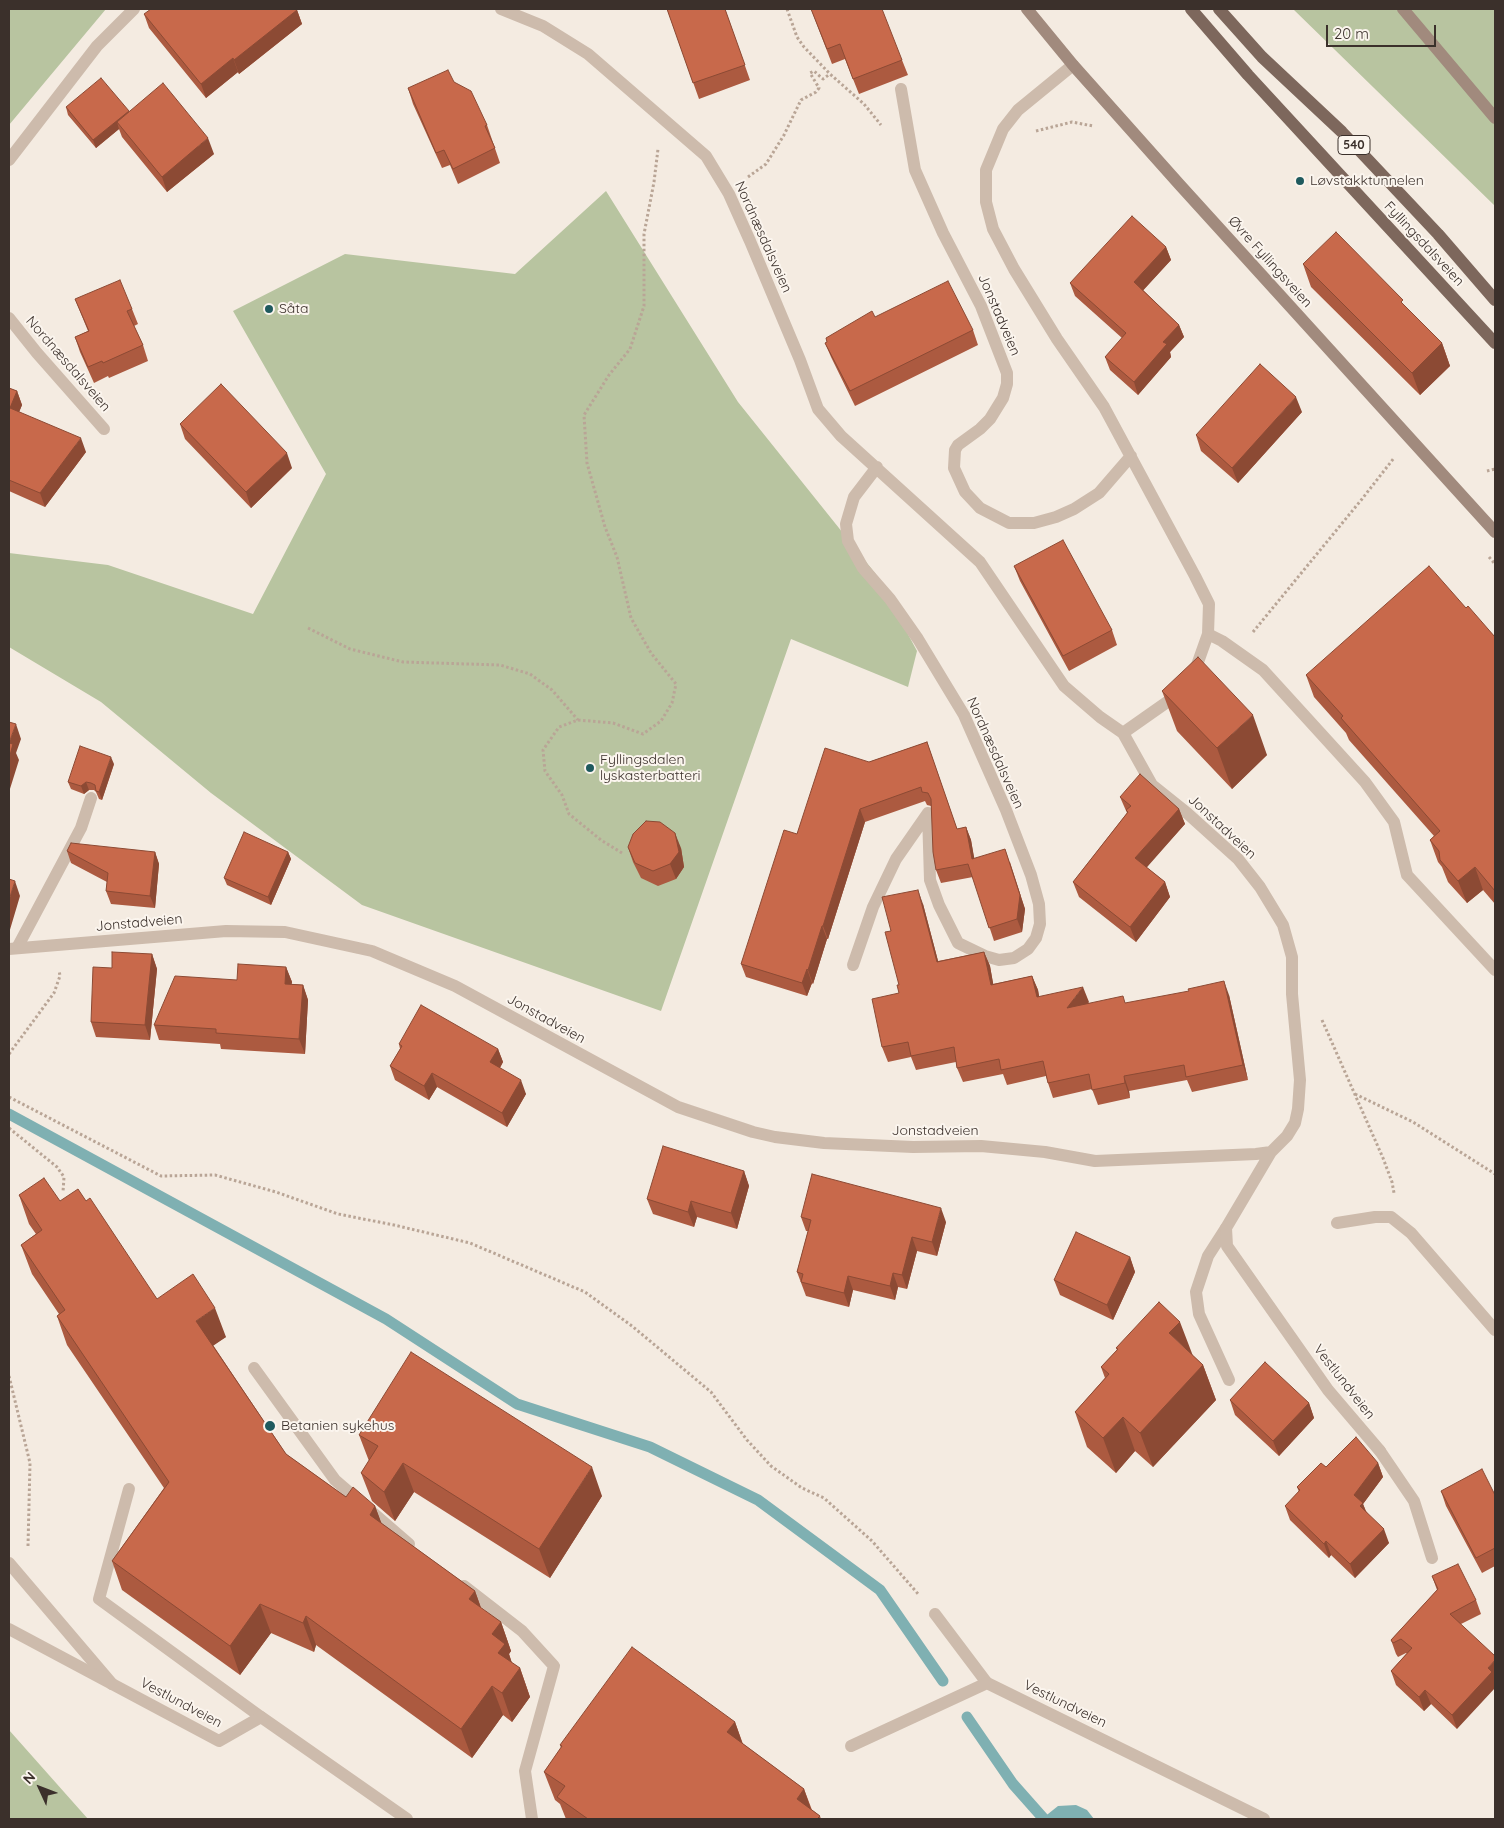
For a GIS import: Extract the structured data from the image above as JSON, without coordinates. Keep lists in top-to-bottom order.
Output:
{
  "streets": {
    "main road": ["540", "Fyllingsdalsveien", "Øvre Fyllingsveien"],
    "street": ["Nordnæsdalsveien", "Jonstadveien", "Vestlundveien"]
  },
  "crossings": [
    ["Nordnæsdalsveien", "Jonstadveien"]
  ],
  "places": [
    "Løvstakktunnelen",
    "Såta",
    "Fyllingsdalen lyskasterbatteri",
    "Betanien sykehus"
  ],
  "scale_bar": "20 m",
  "north": "top left"
}
